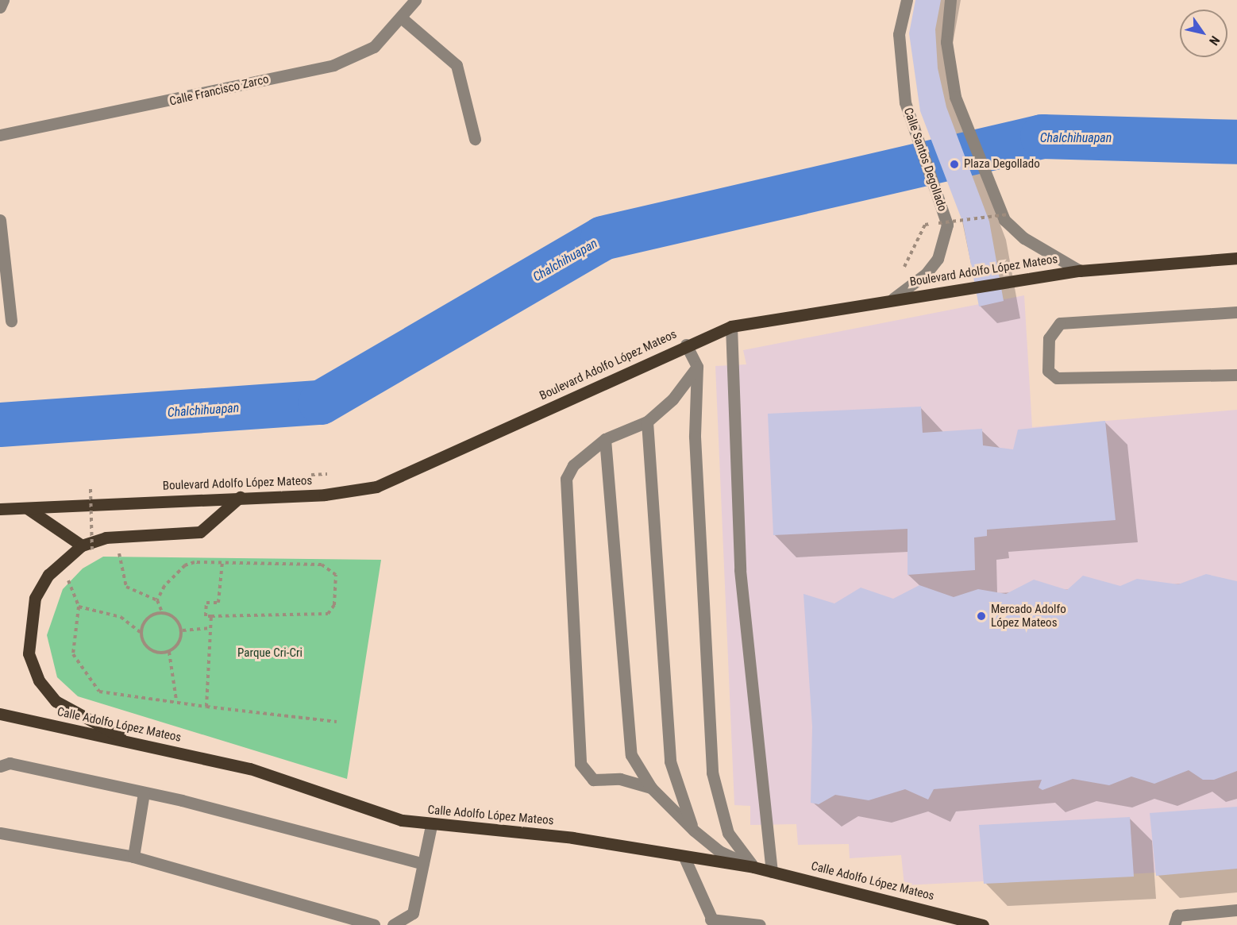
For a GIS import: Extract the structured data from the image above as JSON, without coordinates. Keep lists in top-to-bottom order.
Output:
{
  "streets": {
    "main road": ["Boulevard Adolfo López Mateos", "Calle Adolfo López Mateos"],
    "street": ["Calle Francisco Zarco", "Calle Santos Degollado"]
  },
  "crossings": [
    ["Calle Santos Degollado", "Boulevard Adolfo López Mateos"]
  ],
  "water": ["Chalchihuapan"],
  "parks": ["Parque Cri-Cri"],
  "places": ["Plaza Degollado", "Mercado Adolfo López Mateos"],
  "north": "bottom right"
}
